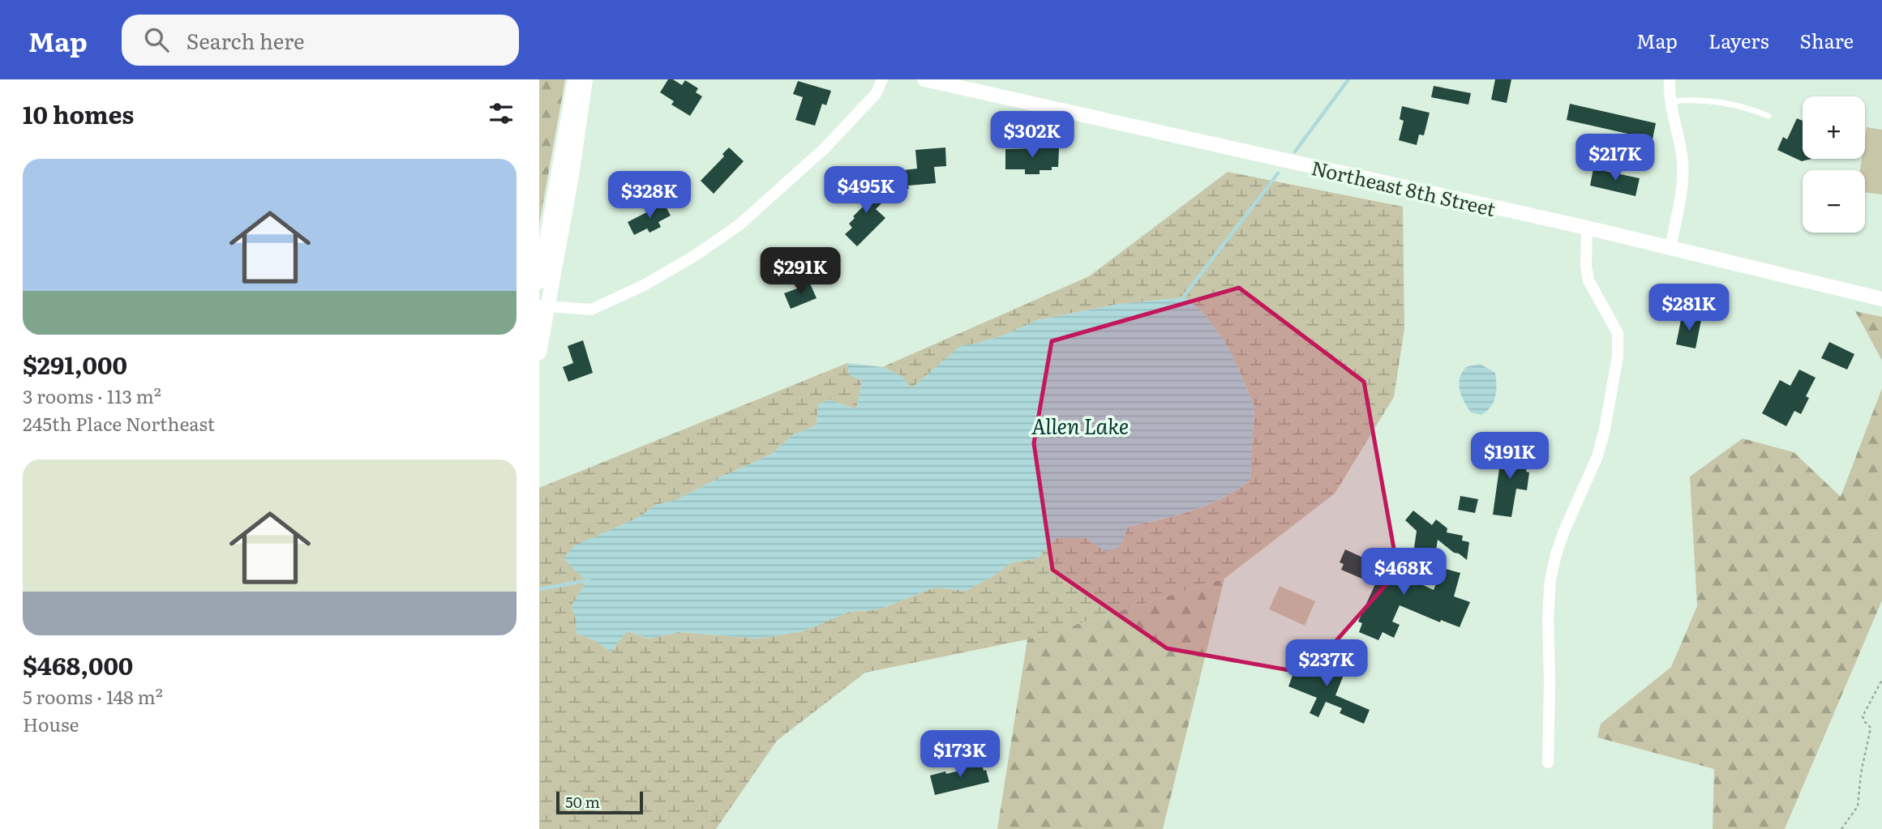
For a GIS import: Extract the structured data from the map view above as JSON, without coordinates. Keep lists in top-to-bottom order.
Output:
{
  "streets": {
    "street": ["Northeast 8th Street"]
  },
  "water": ["Allen Lake"],
  "scale_bar": "50 m",
  "page": {
    "header": "Map",
    "search": "Search here",
    "nav": ["Map", "Layers", "Share"],
    "heading": "10 homes",
    "map_buttons": ["+", "−"],
    "price": [
      "$302K",
      "$217K",
      "$495K",
      "$328K",
      "$291K",
      "$281K",
      "$191K",
      "$468K",
      "$237K",
      "$173K"
    ],
    "list": [
      {
        "name": "$291,000",
        "note": "3 rooms · 113 m² · 245th Place Northeast"
      },
      {
        "name": "$468,000",
        "note": "5 rooms · 148 m² · House"
      }
    ],
    "scale": "50 m"
  }
}
